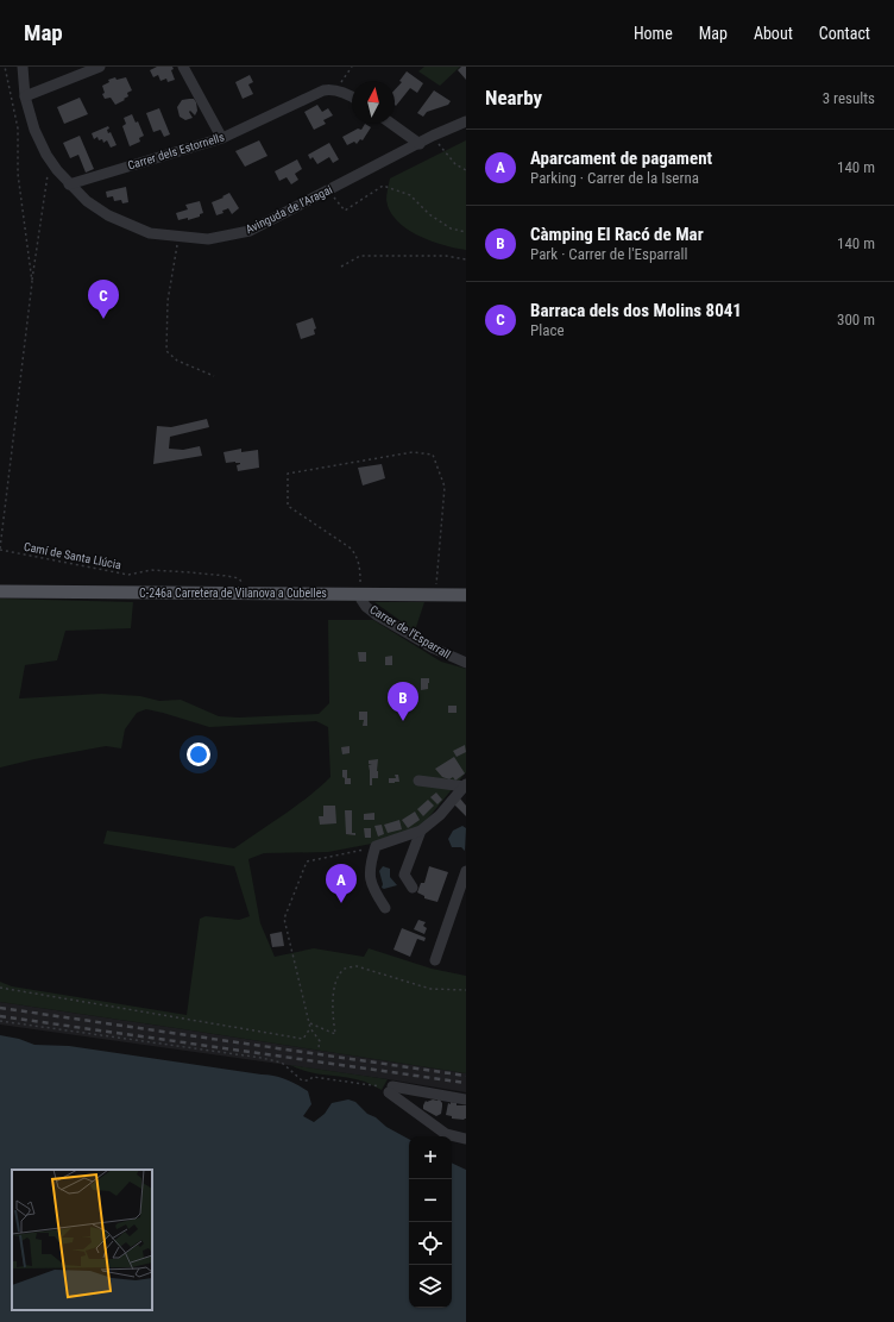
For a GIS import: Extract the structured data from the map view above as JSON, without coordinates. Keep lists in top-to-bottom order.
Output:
{
  "streets": {
    "main road": ["C-246a Carretera de Vilanova a Cubelles"],
    "street": ["Carrer dels Estornells", "Avinguda de l'Aragai", "Carrer de l'Esparrall"],
    "path": ["Camí de Santa Llúcia"]
  },
  "crossings": [
    ["Carrer dels Estornells", "Avinguda de l'Aragai"],
    ["Camí de Santa Llúcia", "C-246a Carretera de Vilanova a Cubelles"],
    ["C-246a Carretera de Vilanova a Cubelles", "Carrer de l'Esparrall"]
  ],
  "north": "top",
  "page": {
    "header": "Map",
    "nav": [
      "Home",
      "Map",
      "About",
      "Contact"
    ],
    "heading": ["Nearby", "3 results"],
    "list": [
      {
        "mark": "A",
        "name": "Aparcament de pagament",
        "note": "Parking · Carrer de la Iserna",
        "value": "140 m"
      },
      {
        "mark": "B",
        "name": "Càmping El Racó de Mar",
        "note": "Park · Carrer de l'Esparrall",
        "value": "140 m"
      },
      {
        "mark": "C",
        "name": "Barraca dels dos Molins 8041",
        "note": "Place",
        "value": "300 m"
      }
    ],
    "pins": ["C", "B", "A"],
    "map_buttons": ["+", "−"]
  }
}
